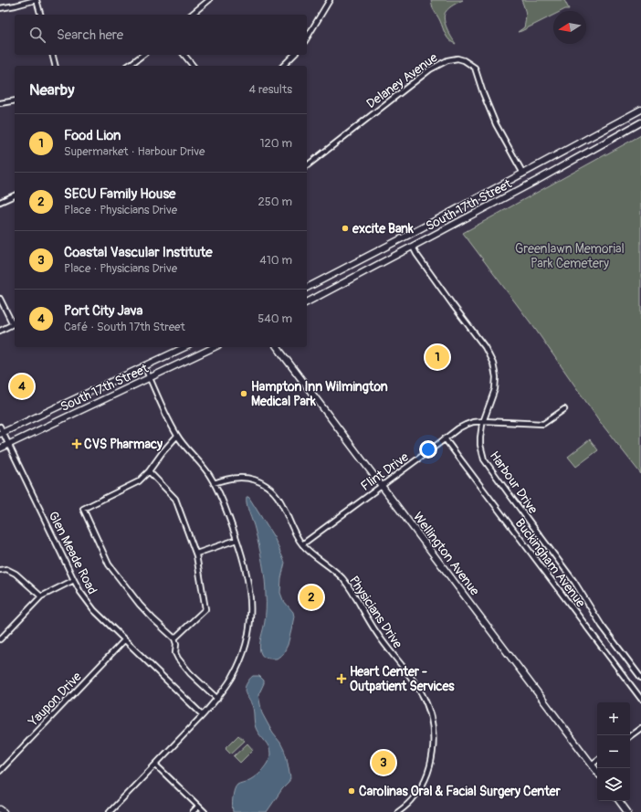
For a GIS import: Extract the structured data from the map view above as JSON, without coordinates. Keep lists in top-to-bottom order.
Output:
{
  "streets": {
    "main road": ["South 17th Street", "Wellington Avenue"],
    "street": [
      "Delaney Avenue",
      "Flint Drive",
      "Harbour Drive",
      "Glen Meade Road",
      "Buckingham Avenue",
      "Physicians Drive",
      "Yaupon Drive"
    ]
  },
  "crossings": [
    ["Delaney Avenue", "South 17th Street"],
    ["South 17th Street", "Harbour Drive"],
    ["South 17th Street", "Glen Meade Road"],
    ["Flint Drive", "Harbour Drive"],
    ["Flint Drive", "Wellington Avenue"],
    ["Flint Drive", "Buckingham Avenue"],
    ["Flint Drive", "Physicians Drive"],
    ["Glen Meade Road", "Yaupon Drive"]
  ],
  "parks": ["Greenlawn Memorial Park Cemetery"],
  "places": {
    "other": ["excite Bank", "Hampton Inn Wilmington Medical Park", "Carolinas Oral & Facial Surgery Center"],
    "health": ["CVS Pharmacy", "Heart Center - Outpatient Services"]
  },
  "north": "left",
  "page": {
    "search": "Search here",
    "heading": ["Nearby", "4 results"],
    "list": [
      {
        "mark": "1",
        "name": "Food Lion",
        "note": "Supermarket · Harbour Drive",
        "value": "120 m"
      },
      {
        "mark": "2",
        "name": "SECU Family House",
        "note": "Place · Physicians Drive",
        "value": "250 m"
      },
      {
        "mark": "3",
        "name": "Coastal Vascular Institute",
        "note": "Place · Physicians Drive",
        "value": "410 m"
      },
      {
        "mark": "4",
        "name": "Port City Java",
        "note": "Café · South 17th Street",
        "value": "540 m"
      }
    ],
    "pins": [
      "1",
      "4",
      "2",
      "3"
    ],
    "map_buttons": ["+", "−"]
  }
}
